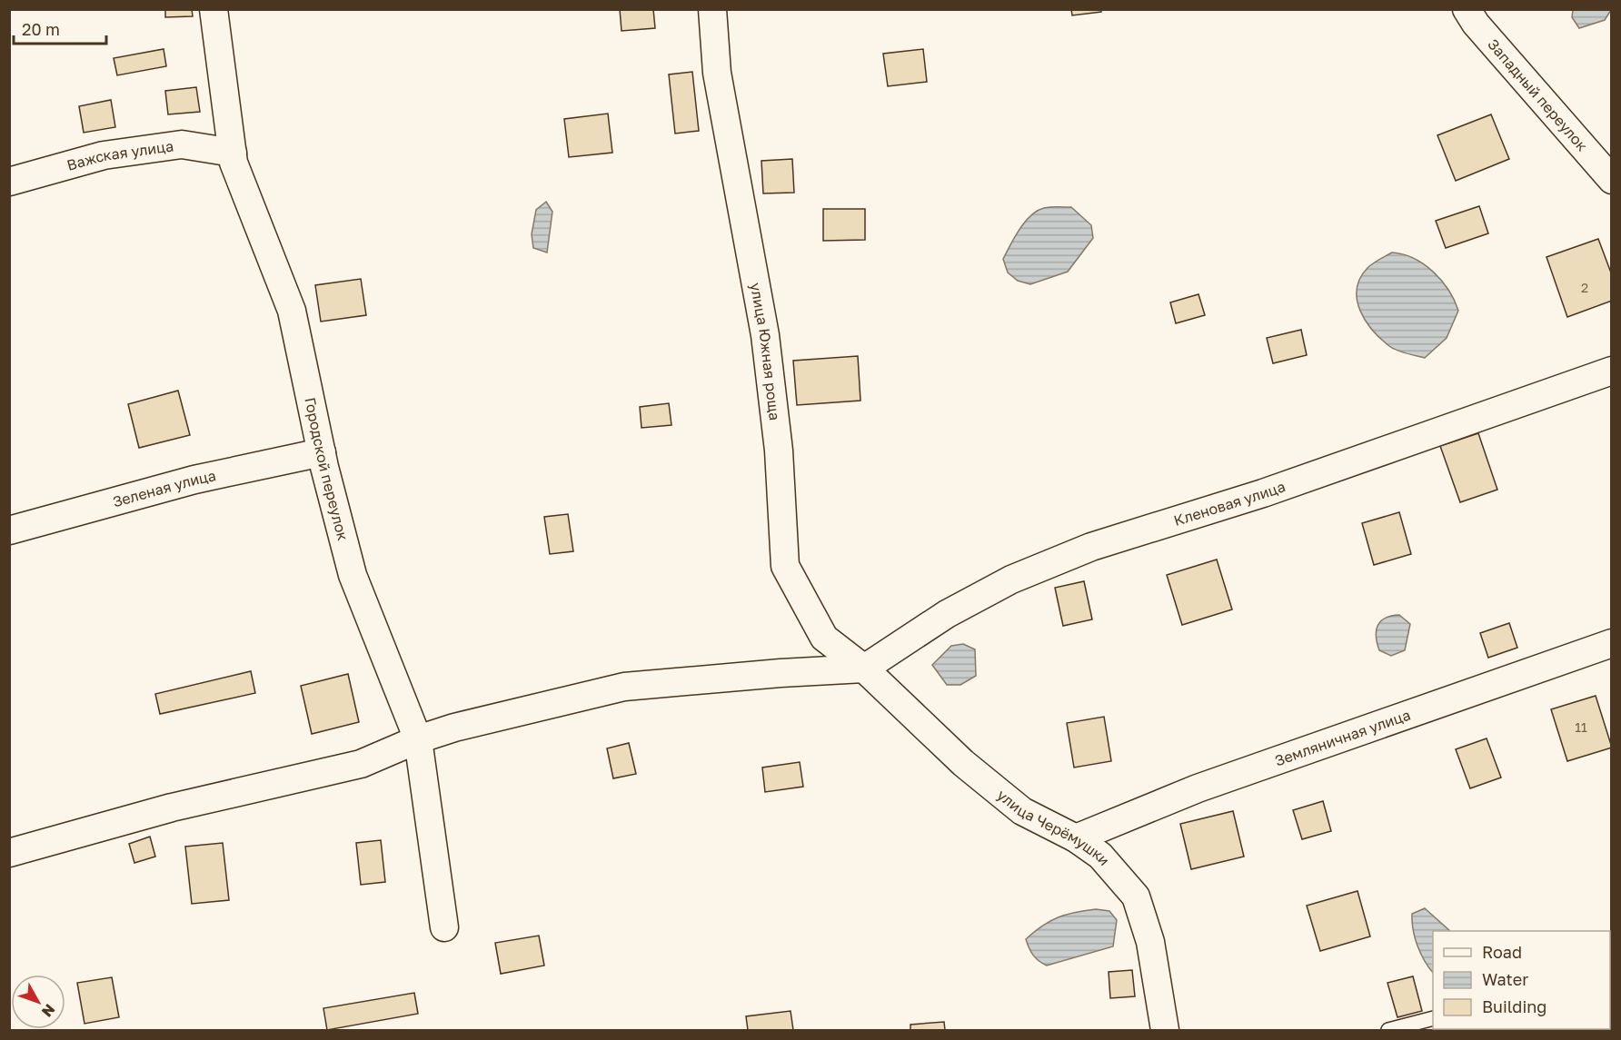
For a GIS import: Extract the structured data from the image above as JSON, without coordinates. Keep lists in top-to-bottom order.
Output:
{
  "streets": {
    "street": [
      "Западный переулок",
      "Важская улица",
      "улица Южная роща",
      "Городской переулок",
      "Зеленая улица",
      "Кленовая улица",
      "Земляничная улица",
      "улица Черёмушки"
    ]
  },
  "crossings": [
    ["Важская улица", "Городской переулок"],
    ["улица Южная роща", "Кленовая улица"],
    ["улица Южная роща", "улица Черёмушки"],
    ["Городской переулок", "Зеленая улица"],
    ["Кленовая улица", "улица Черёмушки"],
    ["Земляничная улица", "улица Черёмушки"]
  ],
  "house_numbers": ["2", "11"],
  "legend": ["Road", "Water", "Building"],
  "scale_bar": "20 m",
  "north": "bottom right"
}
